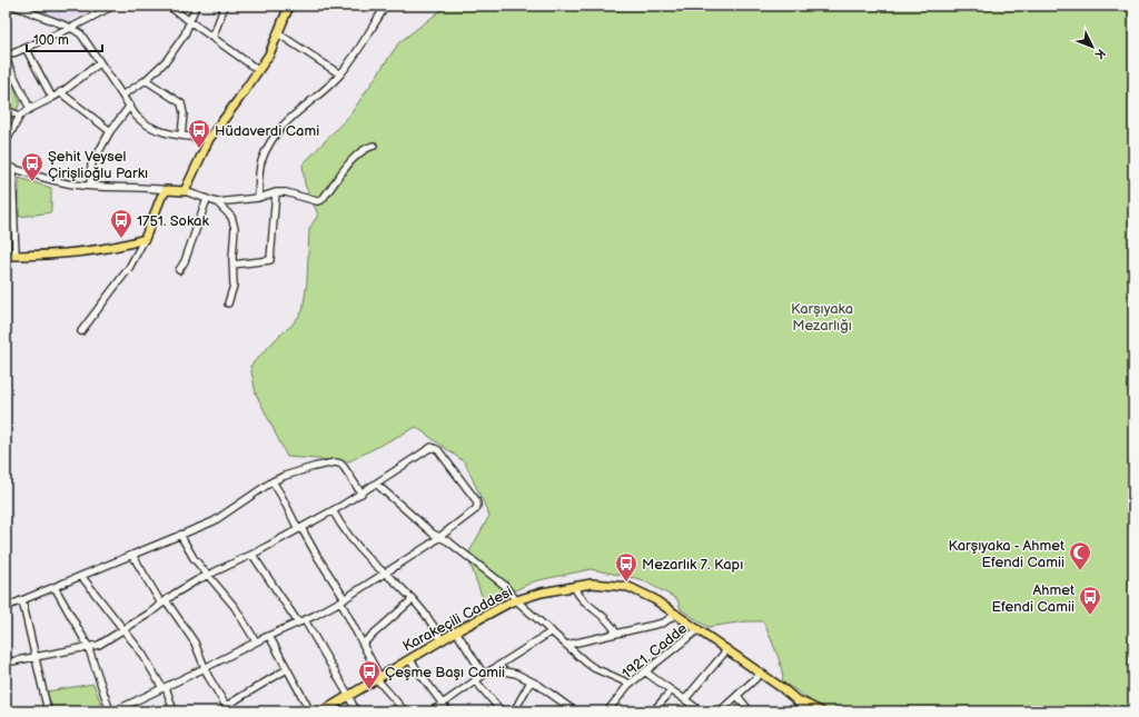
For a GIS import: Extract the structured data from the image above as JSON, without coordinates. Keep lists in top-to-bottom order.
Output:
{
  "streets": {
    "main road": ["Karakeçili Caddesi"],
    "street": ["1921. Cadde"]
  },
  "crossings": [
    ["Karakeçili Caddesi", "1921. Cadde"]
  ],
  "parks": ["Karşıyaka Mezarlığı"],
  "places": {
    "bus stop": [
      "Hüdaverdi Cami",
      "Şehit Veysel Çirişlioğlu Parkı",
      "1751. Sokak",
      "Mezarlık 7. Kapı",
      "Ahmet Efendi Camii",
      "Çeşme Başı Camii"
    ],
    "mosque": ["Karşıyaka - Ahmet Efendi Camii"]
  },
  "scale_bar": "100 m",
  "north": "bottom right"
}
